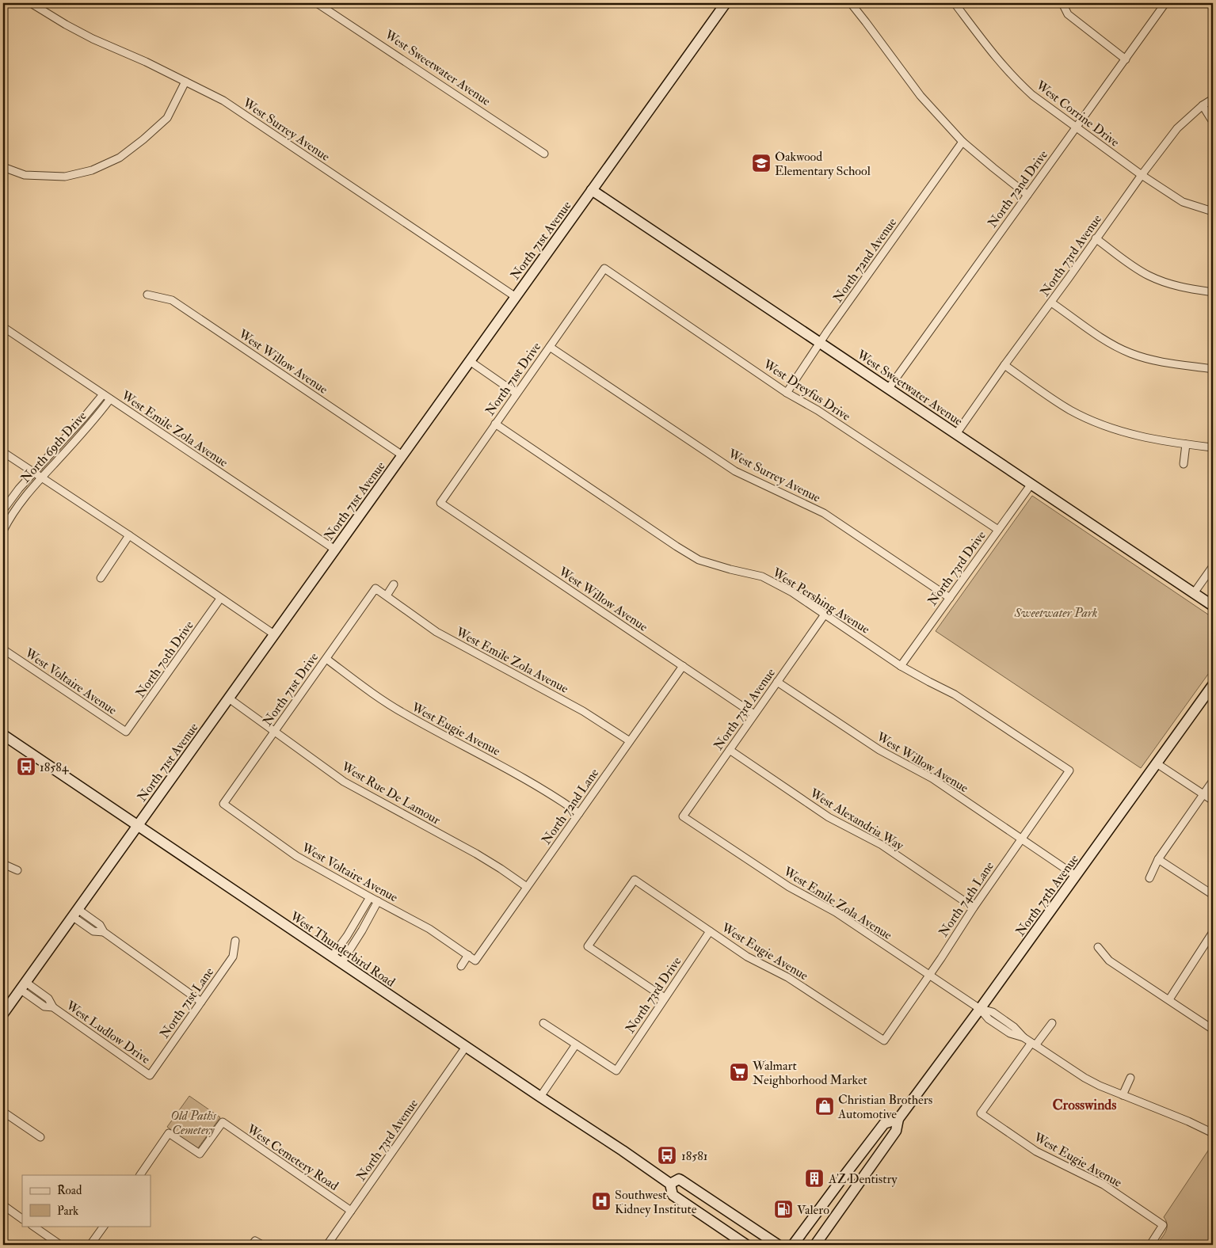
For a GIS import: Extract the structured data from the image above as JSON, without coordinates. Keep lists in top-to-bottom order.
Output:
{
  "streets": {
    "street": [
      "West Sweetwater Avenue",
      "West Corrine Drive",
      "West Surrey Avenue",
      "North 72nd Drive",
      "North 71st Avenue",
      "North 73rd Avenue",
      "North 72nd Avenue",
      "West Willow Avenue",
      "North 71st Drive",
      "West Dreyfus Drive",
      "West Emile Zola Avenue",
      "North 69th Drive",
      "North 73rd Drive",
      "West Pershing Avenue",
      "North 70th Drive",
      "West Voltaire Avenue",
      "West Eugie Avenue",
      "West Rue De Lamour",
      "North 72nd Lane",
      "West Alexandria Way",
      "North 75th Avenue",
      "North 74th Lane",
      "West Thunderbird Road",
      "North 71st Lane",
      "West Ludlow Drive",
      "West Cemetery Road"
    ]
  },
  "crossings": [
    ["West Sweetwater Avenue", "North 72nd Drive"],
    ["West Sweetwater Avenue", "North 71st Avenue"],
    ["West Sweetwater Avenue", "North 73rd Avenue"],
    ["West Sweetwater Avenue", "North 72nd Avenue"],
    ["West Sweetwater Avenue", "North 73rd Drive"],
    ["West Corrine Drive", "North 72nd Drive"],
    ["West Corrine Drive", "North 73rd Avenue"],
    ["West Surrey Avenue", "North 71st Avenue"],
    ["West Surrey Avenue", "North 71st Drive"],
    ["West Surrey Avenue", "North 73rd Drive"],
    ["North 71st Avenue", "West Willow Avenue"],
    ["North 71st Avenue", "West Emile Zola Avenue"],
    ["North 71st Avenue", "West Rue De Lamour"],
    ["North 71st Avenue", "West Thunderbird Road"],
    ["North 71st Avenue", "West Ludlow Drive"],
    ["North 73rd Avenue", "West Willow Avenue"],
    ["North 73rd Avenue", "West Emile Zola Avenue"],
    ["North 73rd Avenue", "West Pershing Avenue"],
    ["North 73rd Avenue", "West Alexandria Way"],
    ["North 73rd Avenue", "West Thunderbird Road"],
    ["North 73rd Avenue", "West Cemetery Road"],
    ["North 72nd Avenue", "West Dreyfus Drive"],
    ["West Willow Avenue", "North 71st Drive"],
    ["West Willow Avenue", "North 72nd Lane"],
    ["West Willow Avenue", "North 75th Avenue"],
    ["West Willow Avenue", "North 74th Lane"],
    ["North 71st Drive", "West Dreyfus Drive"],
    ["North 71st Drive", "West Emile Zola Avenue"],
    ["North 71st Drive", "West Pershing Avenue"],
    ["North 71st Drive", "West Voltaire Avenue"],
    ["North 71st Drive", "West Eugie Avenue"],
    ["North 71st Drive", "West Rue De Lamour"],
    ["West Dreyfus Drive", "North 73rd Drive"],
    ["West Emile Zola Avenue", "North 69th Drive"],
    ["West Emile Zola Avenue", "North 72nd Lane"],
    ["West Emile Zola Avenue", "North 75th Avenue"],
    ["West Emile Zola Avenue", "North 74th Lane"],
    ["North 73rd Drive", "West Pershing Avenue"],
    ["North 73rd Drive", "West Eugie Avenue"],
    ["West Pershing Avenue", "North 74th Lane"],
    ["North 70th Drive", "West Voltaire Avenue"],
    ["West Voltaire Avenue", "North 72nd Lane"],
    ["West Eugie Avenue", "North 72nd Lane"],
    ["West Eugie Avenue", "North 74th Lane"],
    ["West Rue De Lamour", "North 72nd Lane"],
    ["West Alexandria Way", "North 74th Lane"],
    ["North 71st Lane", "West Ludlow Drive"]
  ],
  "districts": ["Crosswinds"],
  "parks": ["Sweetwater Park", "Old Paths Cemetery"],
  "places": {
    "school or university": ["Oakwood Elementary School"],
    "bus stop": ["18584", "18581"],
    "supermarket": ["Walmart Neighborhood Market"],
    "shop": ["Christian Brothers Automotive"],
    "building": ["AZ Dentistry"],
    "hospital": ["Southwest Kidney Institute"],
    "fuel station": ["Valero"]
  },
  "legend": ["Road", "Park"]
}
